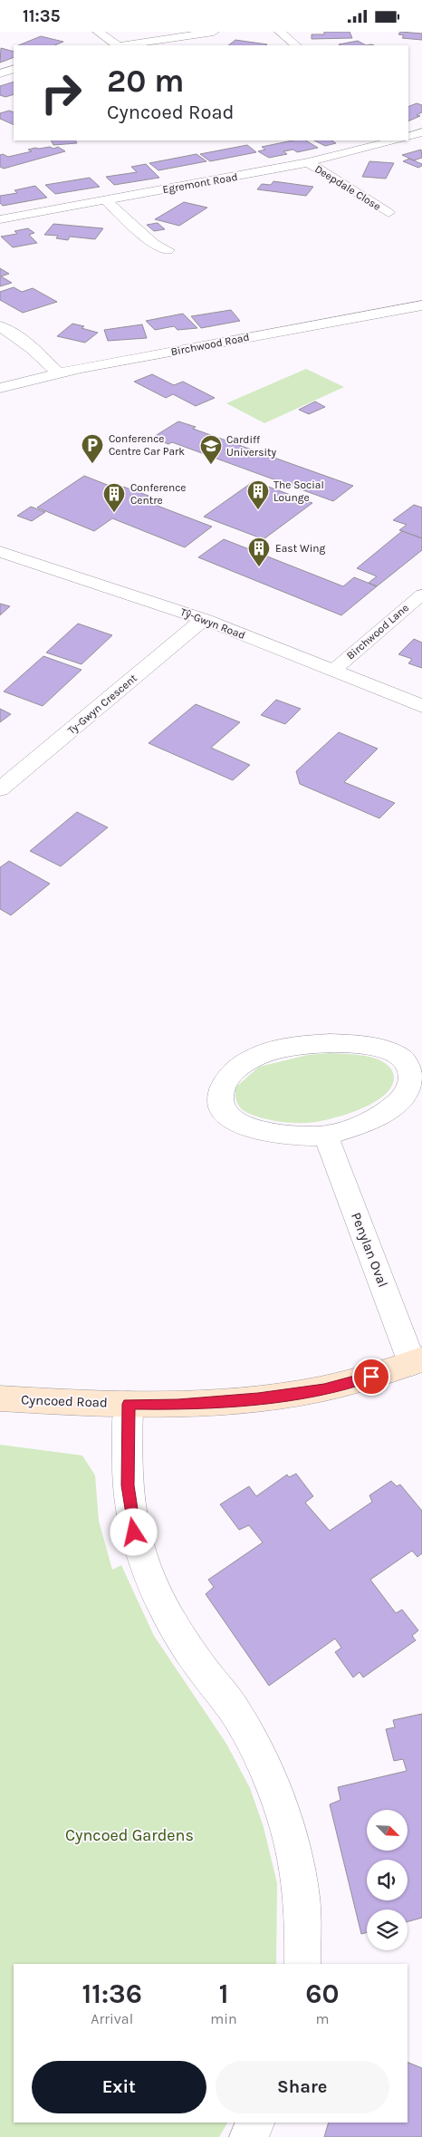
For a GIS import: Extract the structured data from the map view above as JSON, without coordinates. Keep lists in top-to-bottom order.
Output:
{
  "streets": {
    "street": [
      "Egremont Road",
      "Deepdale Close",
      "Birchwood Road",
      "Tŷ-Gwyn Road",
      "Ty-Gwyn Crescent",
      "Penylan Oval",
      "Cyncoed Road"
    ],
    "lane": ["Birchwood Lane"]
  },
  "crossings": [
    ["Egremont Road", "Deepdale Close"],
    ["Tŷ-Gwyn Road", "Birchwood Lane"],
    ["Tŷ-Gwyn Road", "Ty-Gwyn Crescent"],
    ["Penylan Oval", "Cyncoed Road"]
  ],
  "parks": ["Cyncoed Gardens"],
  "places": {
    "parking": ["Conference Centre Car Park"],
    "school or university": ["Cardiff University"],
    "building": ["The Social Lounge", "Conference Centre", "East Wing"]
  },
  "north": "bottom right",
  "page": {
    "status": "11:35",
    "turn": ["20 m", "Cyncoed Road"],
    "eta": [
      "11:36",
      "Arrival",
      "1",
      "min",
      "60",
      "m"
    ],
    "buttons": ["Exit", "Share"]
  }
}
